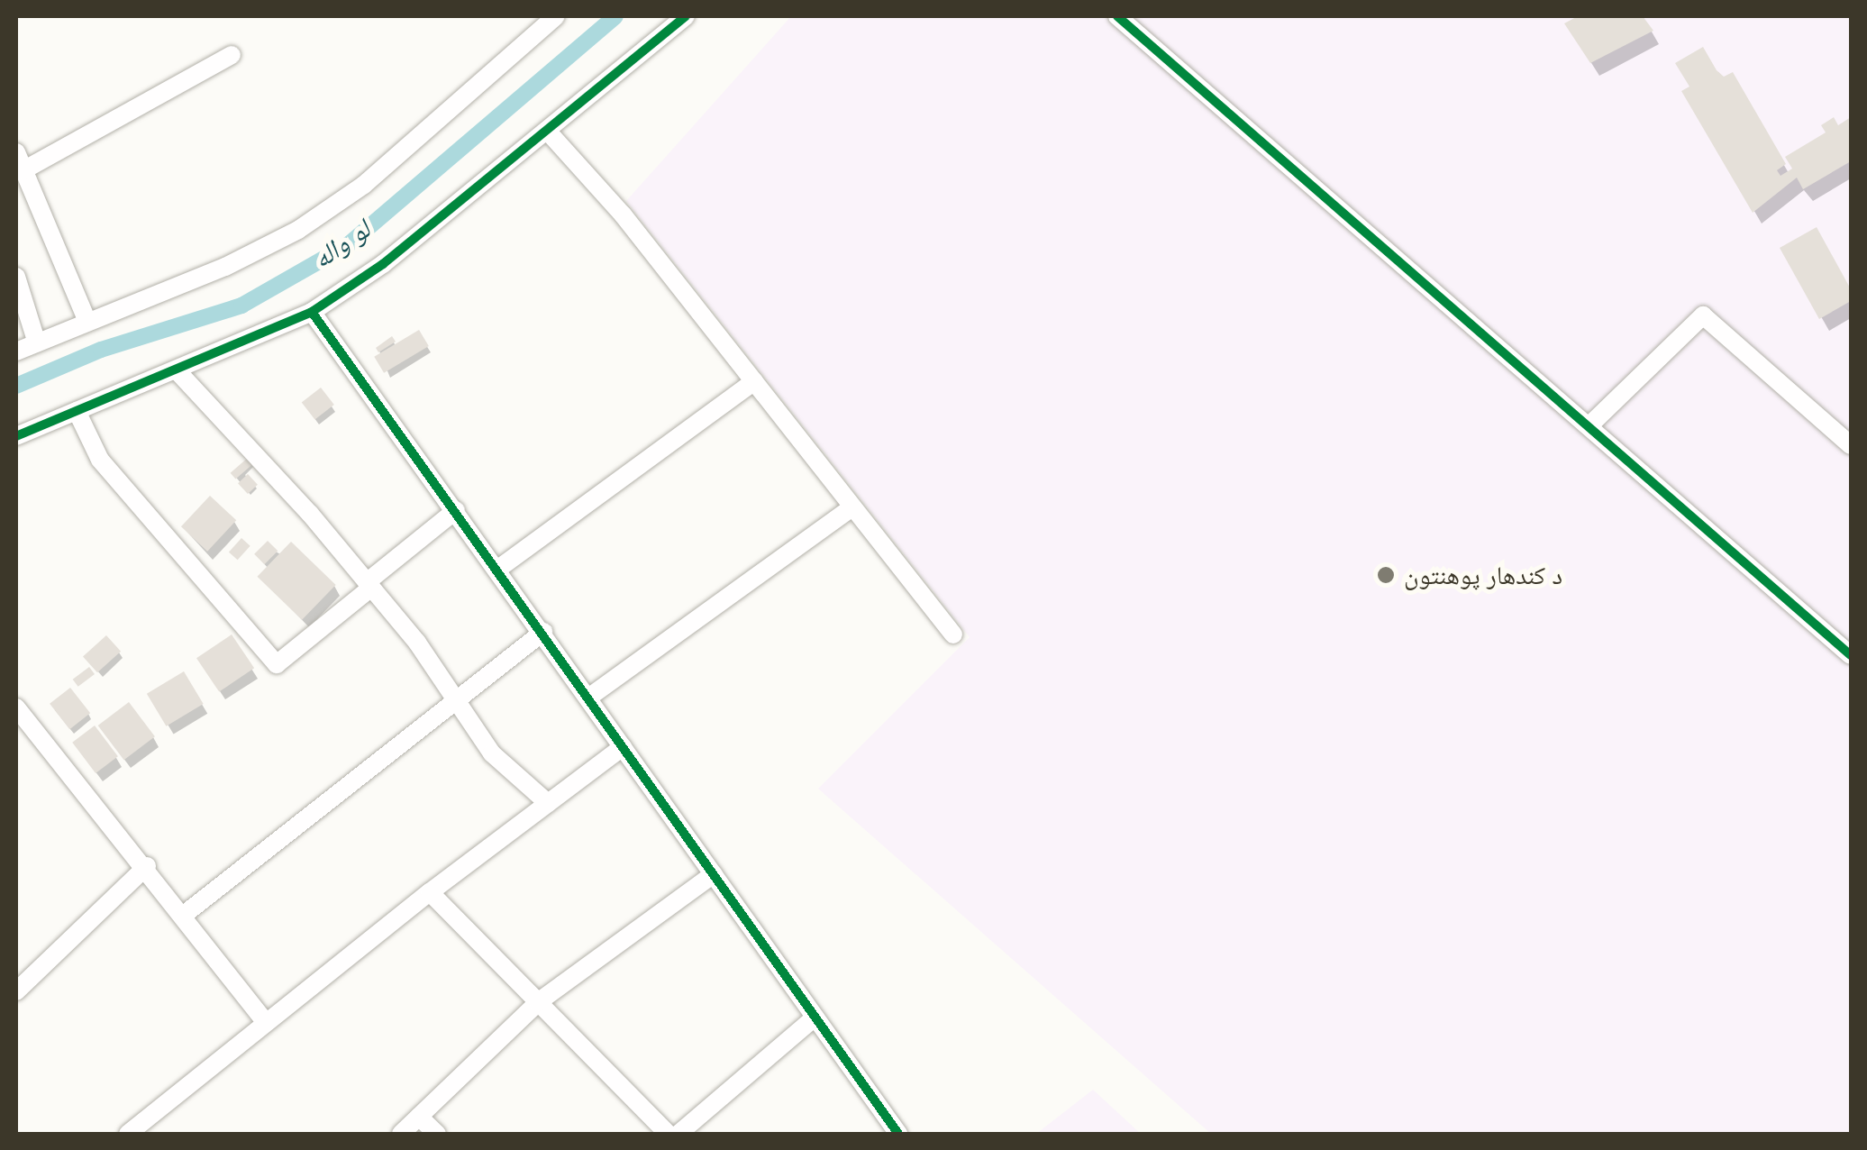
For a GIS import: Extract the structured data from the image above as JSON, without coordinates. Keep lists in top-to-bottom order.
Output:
{
  "water": ["لو واله"],
  "places": ["د کندهار پوهنتون"]
}
